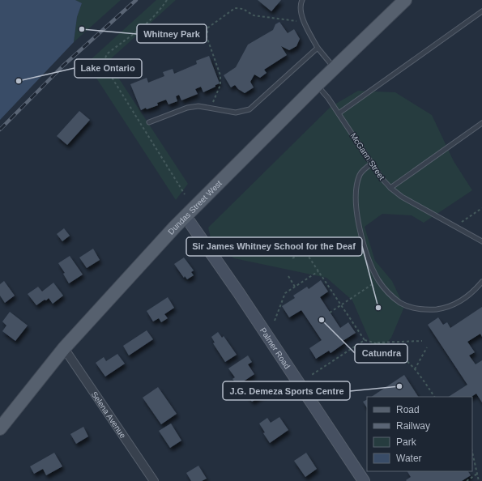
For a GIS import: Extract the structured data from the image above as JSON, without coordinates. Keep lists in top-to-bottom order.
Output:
{
  "streets": {
    "main road": ["Dundas Street West"],
    "street": ["Palmer Road", "Selena Avenue"],
    "lane": ["McGann Street"]
  },
  "crossings": [
    ["McGann Street", "Dundas Street West"],
    ["Dundas Street West", "Palmer Road"],
    ["Dundas Street West", "Selena Avenue"]
  ],
  "places": [
    "Whitney Park",
    "Lake Ontario",
    "Sir James Whitney School for the Deaf",
    "Catundra",
    "J.G. Demeza Sports Centre"
  ],
  "legend": [
    "Road",
    "Railway",
    "Park",
    "Water"
  ]
}
